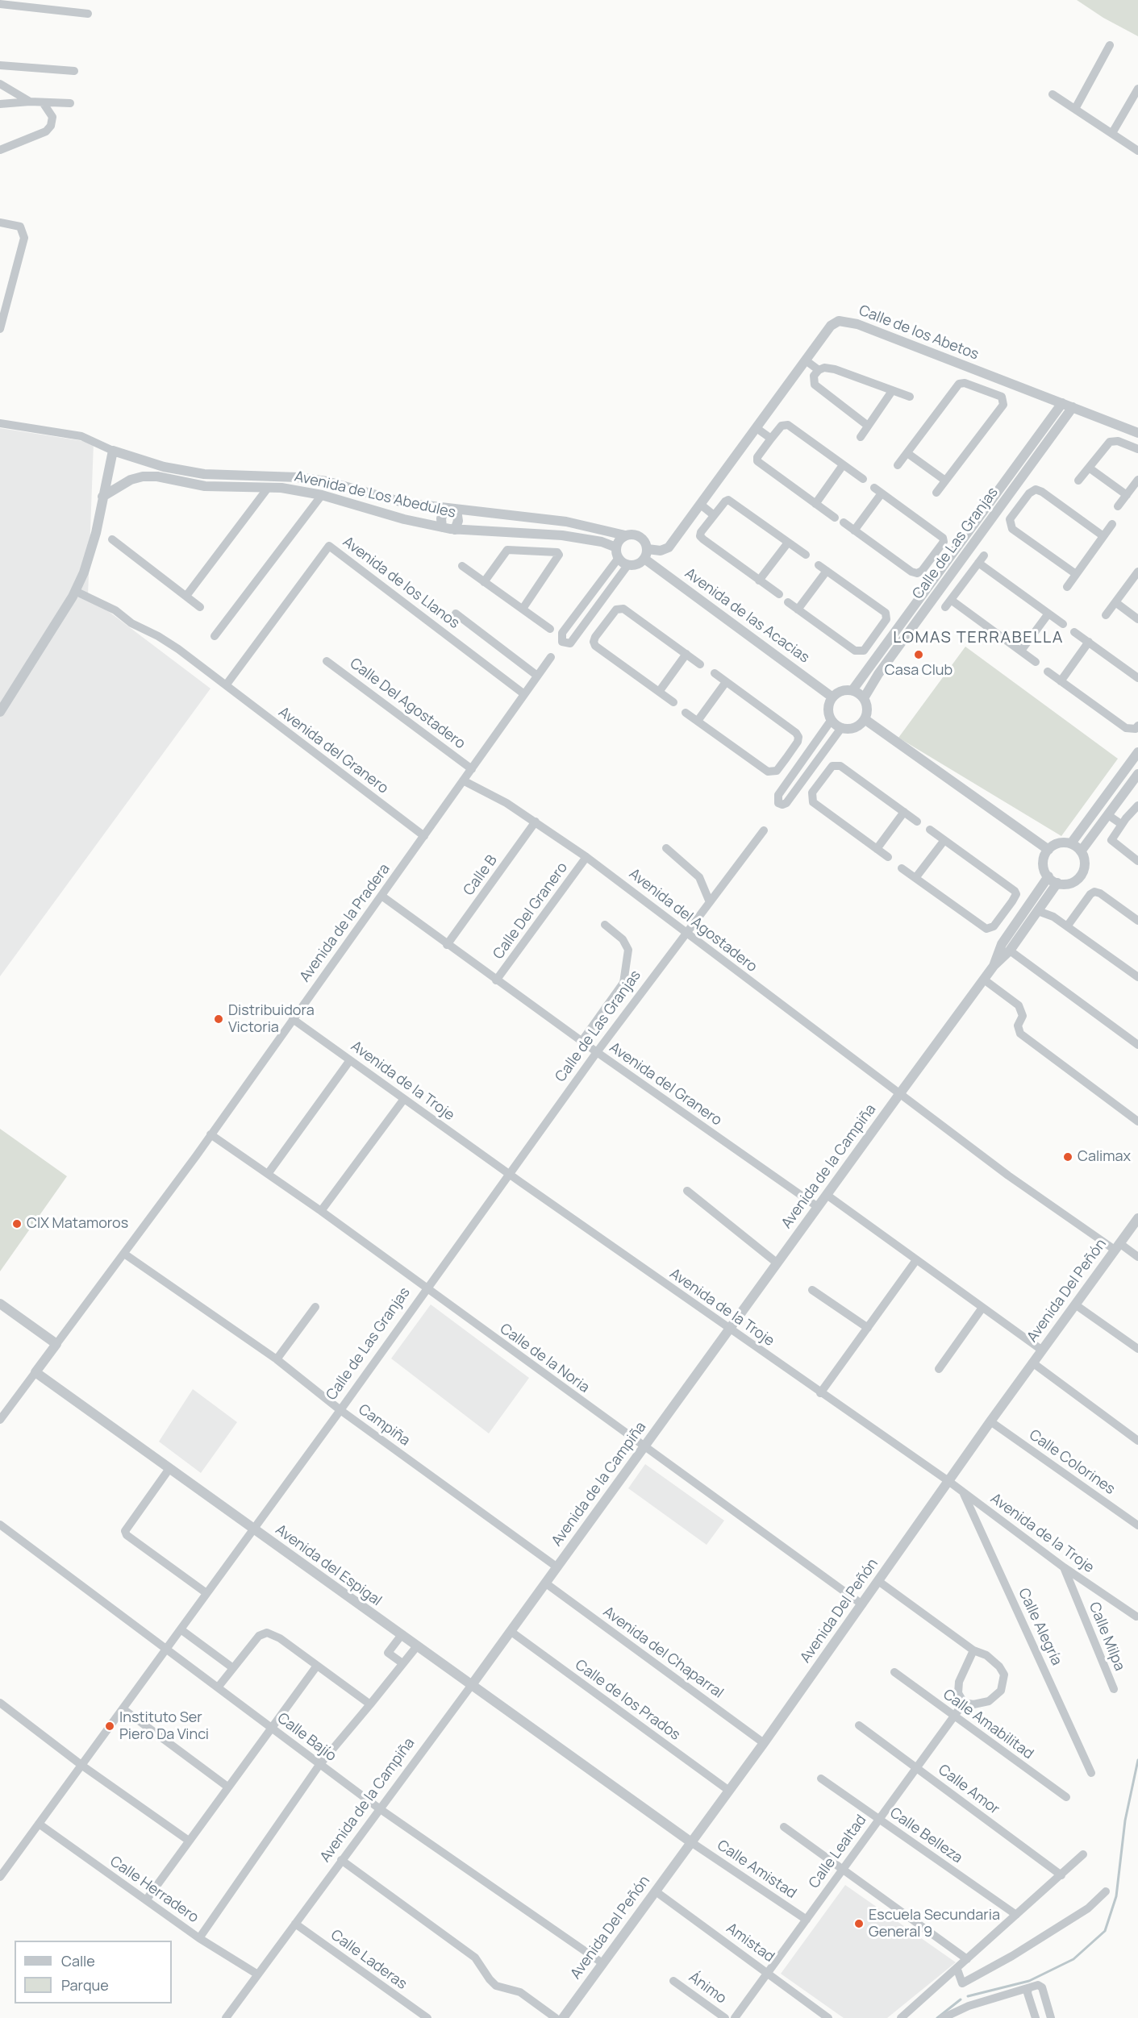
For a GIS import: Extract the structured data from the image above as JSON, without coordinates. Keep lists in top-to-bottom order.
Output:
{
  "streets": {
    "street": [
      "Calle de los Abetos",
      "Avenida de Los Abedules",
      "Calle de Las Granjas",
      "Avenida de los Llanos",
      "Avenida de las Acacias",
      "Calle Del Agostadero",
      "Avenida del Granero",
      "Calle B",
      "Calle Del Granero",
      "Avenida del Agostadero",
      "Avenida de la Pradera",
      "Avenida de la Troje",
      "Avenida de la Campiña",
      "Avenida Del Peñón",
      "Calle de la Noria",
      "Campiña",
      "Calle Colorines",
      "Avenida del Espigal",
      "Calle Alegría",
      "Calle Milpa",
      "Avenida del Chaparral",
      "Calle de los Prados",
      "Calle Amabilitad",
      "Calle Bajío",
      "Calle Amor",
      "Calle Belleza",
      "Calle Lealtad",
      "Calle Amistad",
      "Calle Herradero",
      "Amistad",
      "Calle Laderas",
      "Ánimo"
    ]
  },
  "crossings": [
    ["Calle de los Abetos", "Avenida de Los Abedules"],
    ["Calle de los Abetos", "Calle de Las Granjas"],
    ["Calle de los Abetos", "Avenida de las Acacias"],
    ["Avenida de Los Abedules", "Avenida de las Acacias"],
    ["Calle de Las Granjas", "Avenida de las Acacias"],
    ["Calle de Las Granjas", "Avenida del Granero"],
    ["Calle de Las Granjas", "Avenida del Agostadero"],
    ["Calle de Las Granjas", "Avenida de la Troje"],
    ["Calle de Las Granjas", "Calle de la Noria"],
    ["Calle de Las Granjas", "Campiña"],
    ["Calle de Las Granjas", "Avenida del Espigal"],
    ["Calle de Las Granjas", "Calle Bajío"],
    ["Calle de Las Granjas", "Calle Herradero"],
    ["Avenida de los Llanos", "Avenida del Granero"],
    ["Avenida de los Llanos", "Avenida de la Pradera"],
    ["Calle Del Agostadero", "Avenida de la Pradera"],
    ["Avenida del Granero", "Calle B"],
    ["Avenida del Granero", "Calle Del Granero"],
    ["Avenida del Granero", "Avenida de la Pradera"],
    ["Avenida del Granero", "Avenida de la Campiña"],
    ["Calle B", "Avenida del Agostadero"],
    ["Calle Del Granero", "Avenida del Agostadero"],
    ["Avenida del Agostadero", "Avenida de la Pradera"],
    ["Avenida del Agostadero", "Avenida de la Campiña"],
    ["Avenida de la Pradera", "Avenida de la Troje"],
    ["Avenida de la Pradera", "Calle de la Noria"],
    ["Avenida de la Pradera", "Campiña"],
    ["Avenida de la Troje", "Avenida de la Campiña"],
    ["Avenida de la Troje", "Avenida Del Peñón"],
    ["Avenida de la Troje", "Calle Alegría"],
    ["Avenida de la Troje", "Calle Milpa"],
    ["Avenida de la Campiña", "Calle de la Noria"],
    ["Avenida de la Campiña", "Campiña"],
    ["Avenida de la Campiña", "Avenida del Espigal"],
    ["Avenida de la Campiña", "Avenida del Chaparral"],
    ["Avenida de la Campiña", "Calle de los Prados"],
    ["Avenida de la Campiña", "Calle Bajío"],
    ["Avenida de la Campiña", "Calle Herradero"],
    ["Avenida de la Campiña", "Calle Laderas"],
    ["Avenida Del Peñón", "Calle de la Noria"],
    ["Avenida Del Peñón", "Calle Colorines"],
    ["Avenida Del Peñón", "Avenida del Espigal"],
    ["Avenida Del Peñón", "Avenida del Chaparral"],
    ["Avenida Del Peñón", "Calle de los Prados"],
    ["Avenida Del Peñón", "Calle Bajío"],
    ["Avenida Del Peñón", "Calle Amistad"],
    ["Avenida Del Peñón", "Amistad"],
    ["Avenida del Espigal", "Calle Amistad"],
    ["Calle Amabilitad", "Calle Lealtad"],
    ["Calle Amor", "Calle Lealtad"],
    ["Calle Belleza", "Calle Lealtad"],
    ["Calle Lealtad", "Calle Amistad"],
    ["Calle Lealtad", "Amistad"]
  ],
  "districts": ["LOMAS TERRABELLA"],
  "places": [
    "Casa Club",
    "Distribuidora Victoria",
    "Calimax",
    "CIX Matamoros",
    "Instituto Ser Piero Da Vinci",
    "Escuela Secundaria General 9"
  ],
  "legend": ["Calle", "Parque"]
}
